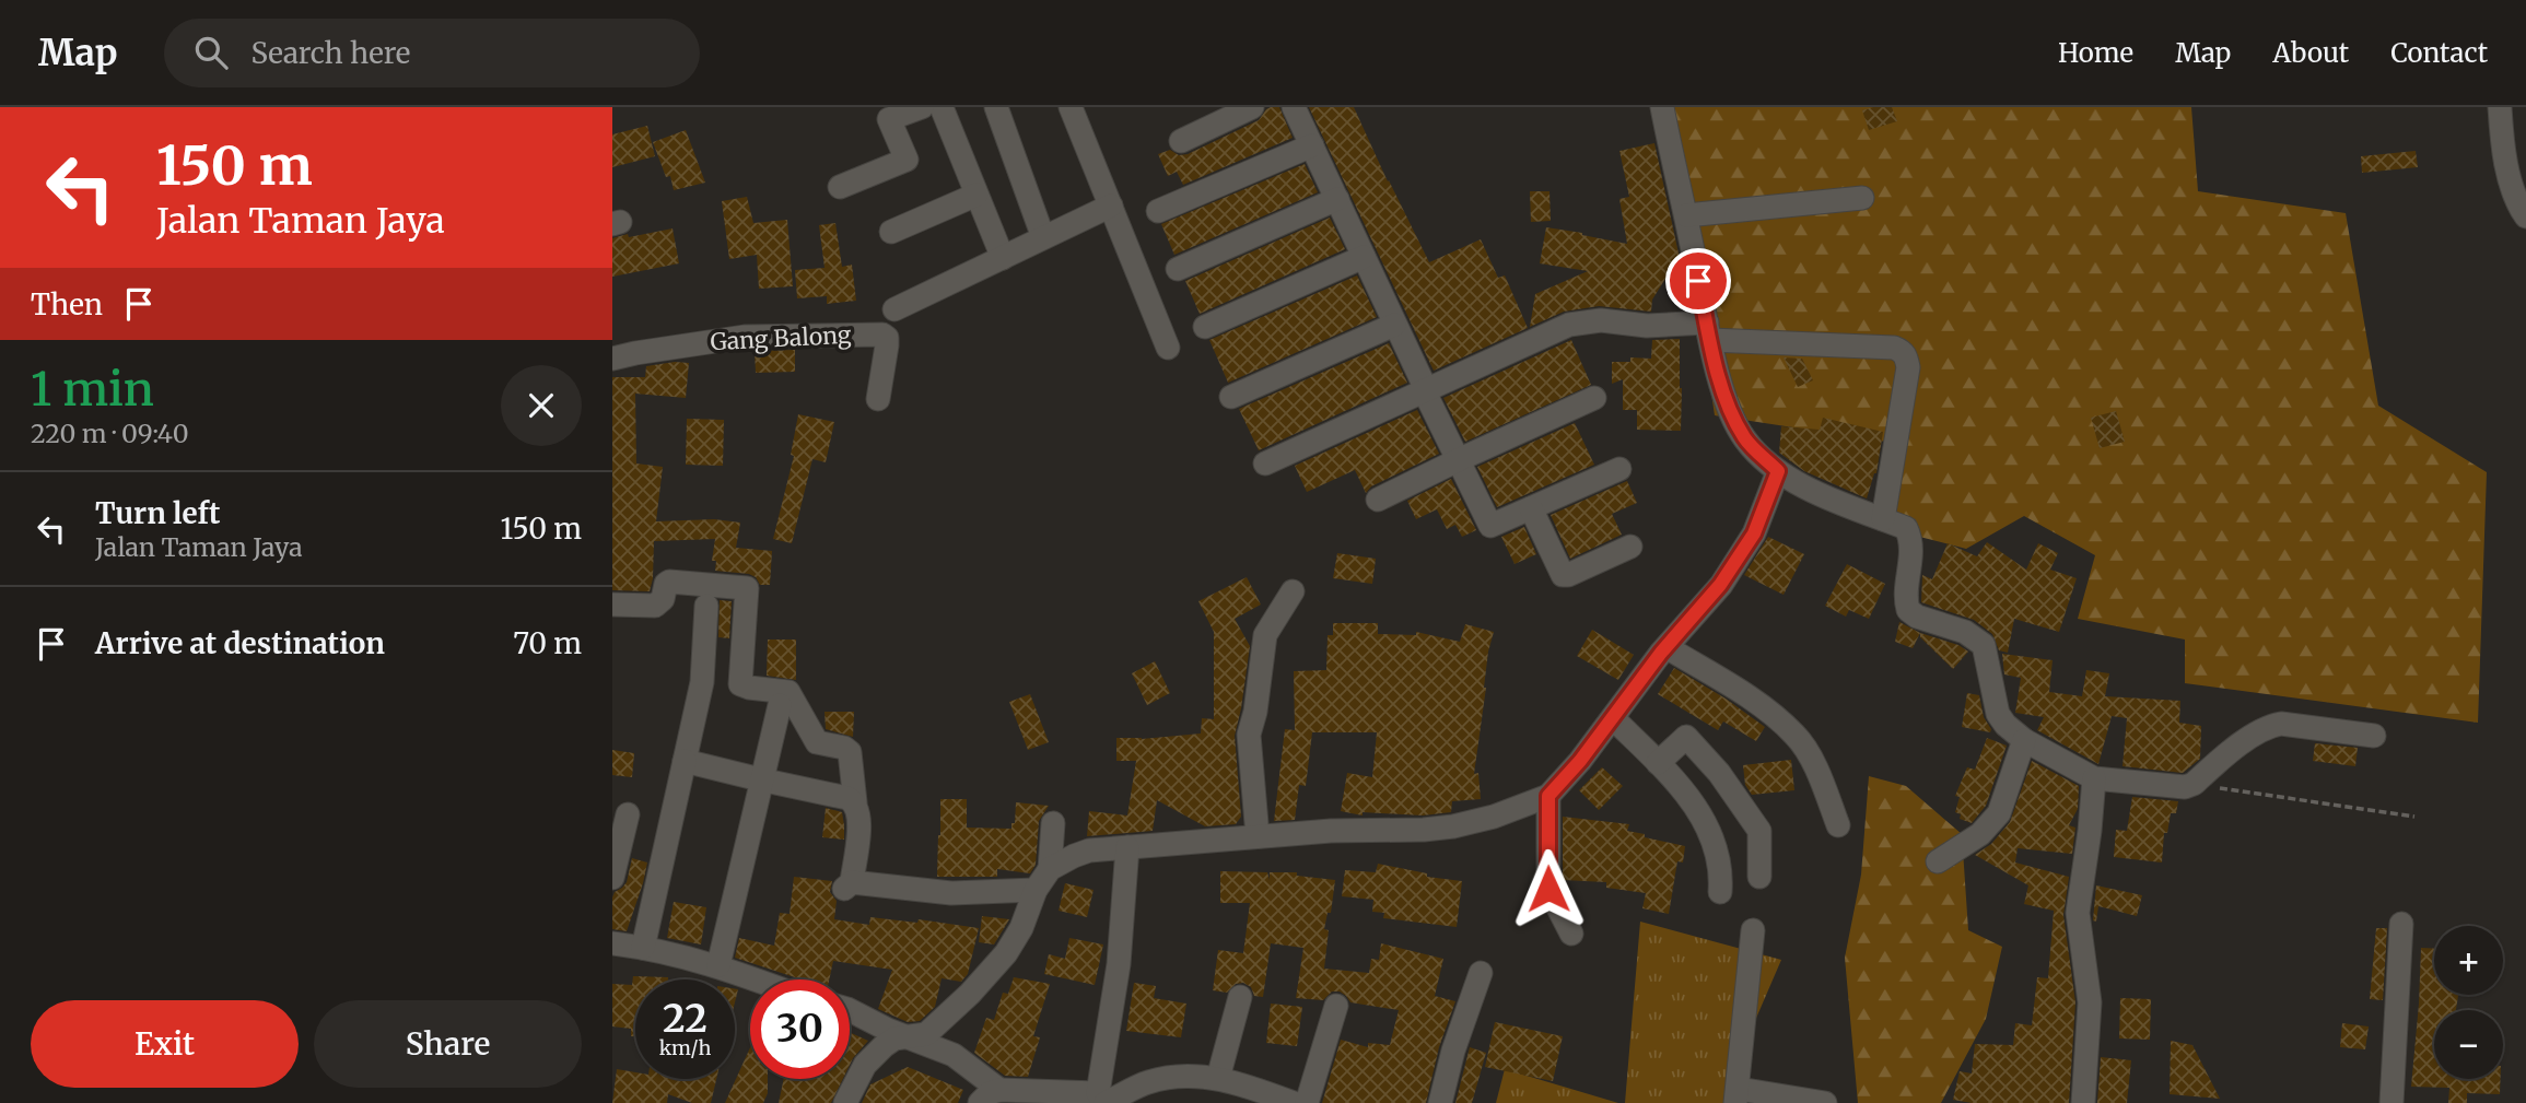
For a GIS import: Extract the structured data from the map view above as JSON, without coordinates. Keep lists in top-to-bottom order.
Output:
{
  "streets": {
    "street": ["Gang Balong"]
  },
  "page": {
    "header": "Map",
    "search": "Search here",
    "nav": [
      "Home",
      "Map",
      "About",
      "Contact"
    ],
    "turn": ["150 m", "Jalan Taman Jaya"],
    "then": "Then",
    "heading": ["1 min", "220 m · 09:40"],
    "list": [
      {
        "name": "Turn left",
        "note": "Jalan Taman Jaya",
        "value": "150 m"
      },
      {
        "name": "Arrive at destination",
        "value": "70 m"
      }
    ],
    "map_buttons": ["+", "−"],
    "speed": "22 km/h",
    "limit": "30",
    "buttons": ["Exit", "Share"]
  }
}
